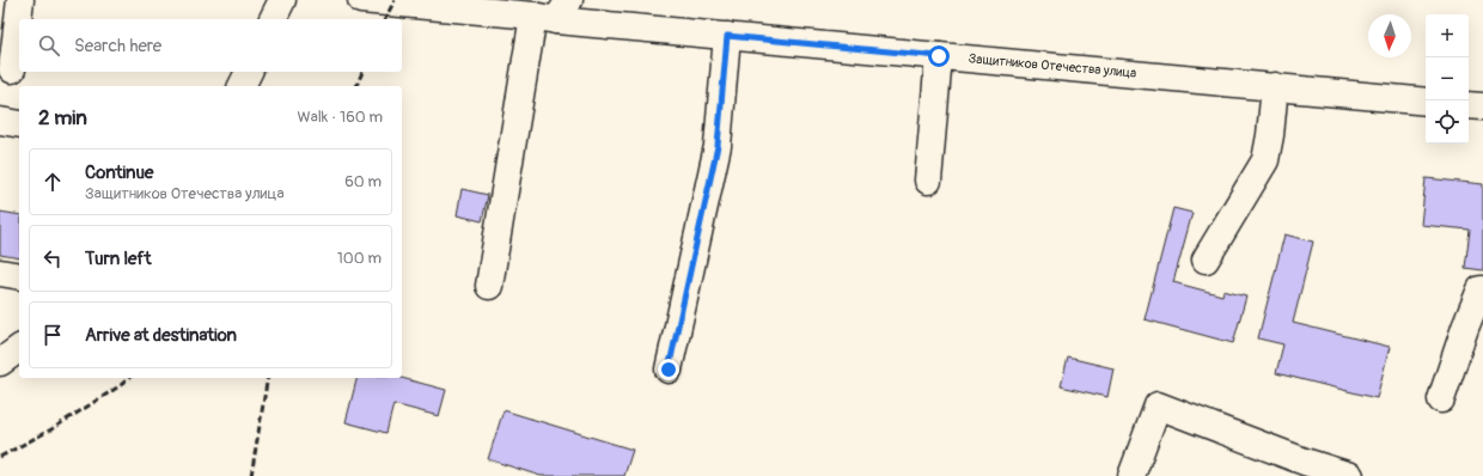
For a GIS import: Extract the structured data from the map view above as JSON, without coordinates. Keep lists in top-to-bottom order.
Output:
{
  "streets": {
    "main road": ["Защитников Отечества улица"]
  },
  "north": "bottom",
  "page": {
    "map_buttons": ["+", "−"],
    "search": "Search here",
    "heading": ["2 min", "Walk · 160 m"],
    "list": [
      ["Continue", "Защитников Отечества улица", "60 m"],
      ["Turn left", "100 m"],
      "Arrive at destination"
    ]
  }
}
